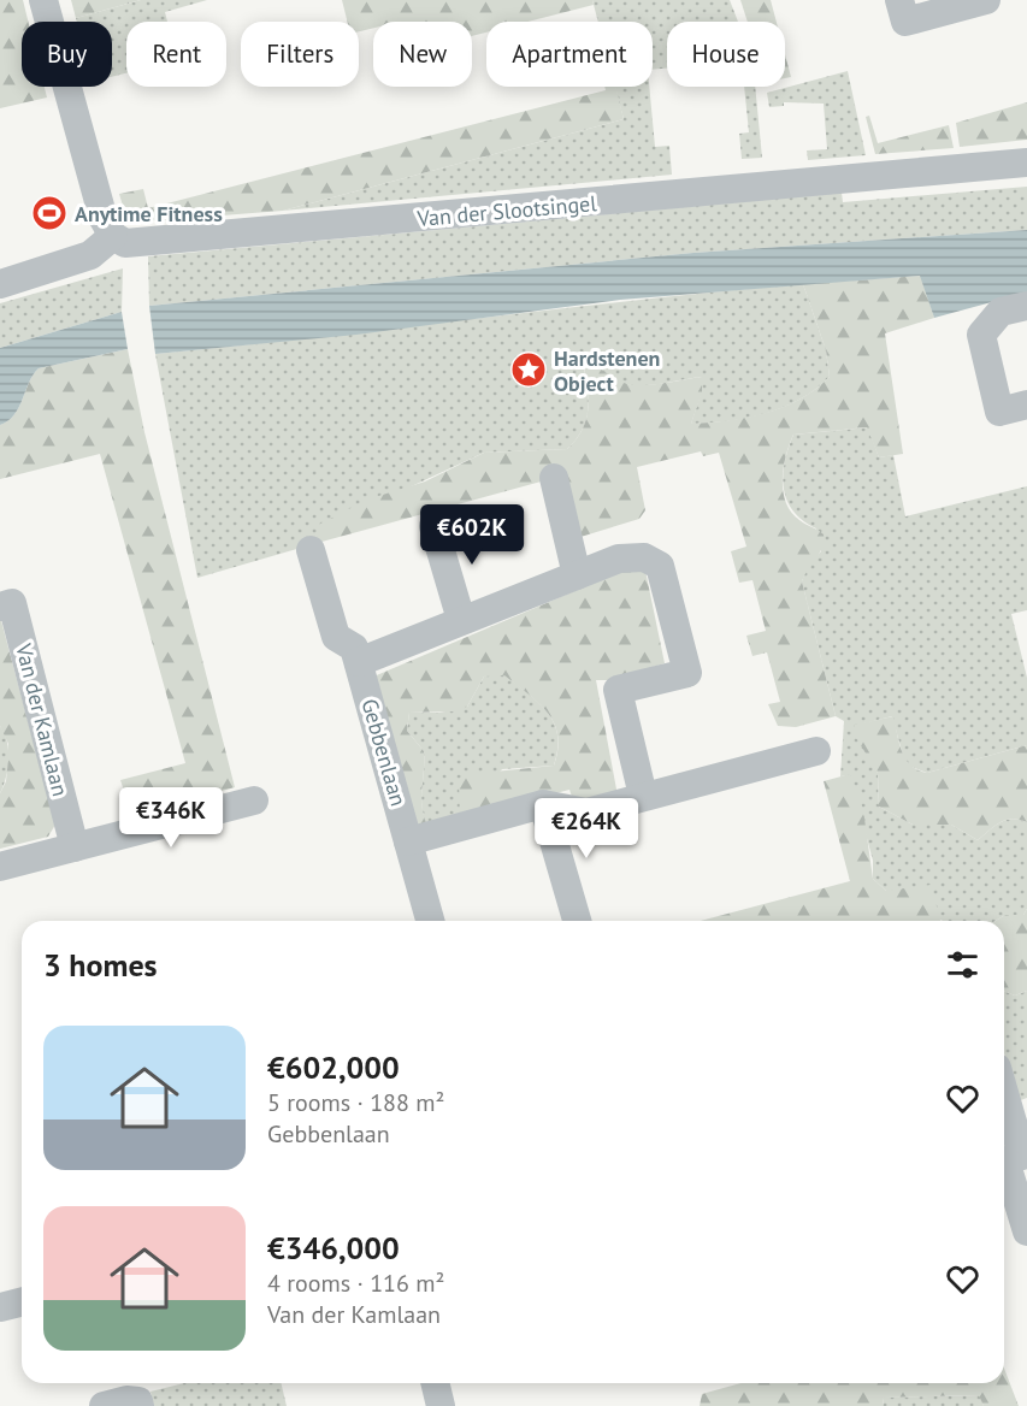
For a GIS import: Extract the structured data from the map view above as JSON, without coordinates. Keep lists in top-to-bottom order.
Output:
{
  "streets": {
    "street": ["Van der Slootsingel", "Van der Kamlaan", "Gebbenlaan"]
  },
  "places": {
    "sports": ["Anytime Fitness"],
    "place": ["Hardstenen Object"]
  },
  "page": {
    "chip": [
      "Buy",
      "Rent",
      "Filters",
      "New",
      "Apartment",
      "House"
    ],
    "price": ["€602K", "€346K", "€264K"],
    "heading": "3 homes",
    "list": [
      {
        "name": "€602,000",
        "note": "5 rooms · 188 m² · Gebbenlaan"
      },
      {
        "name": "€346,000",
        "note": "4 rooms · 116 m² · Van der Kamlaan"
      }
    ]
  }
}
